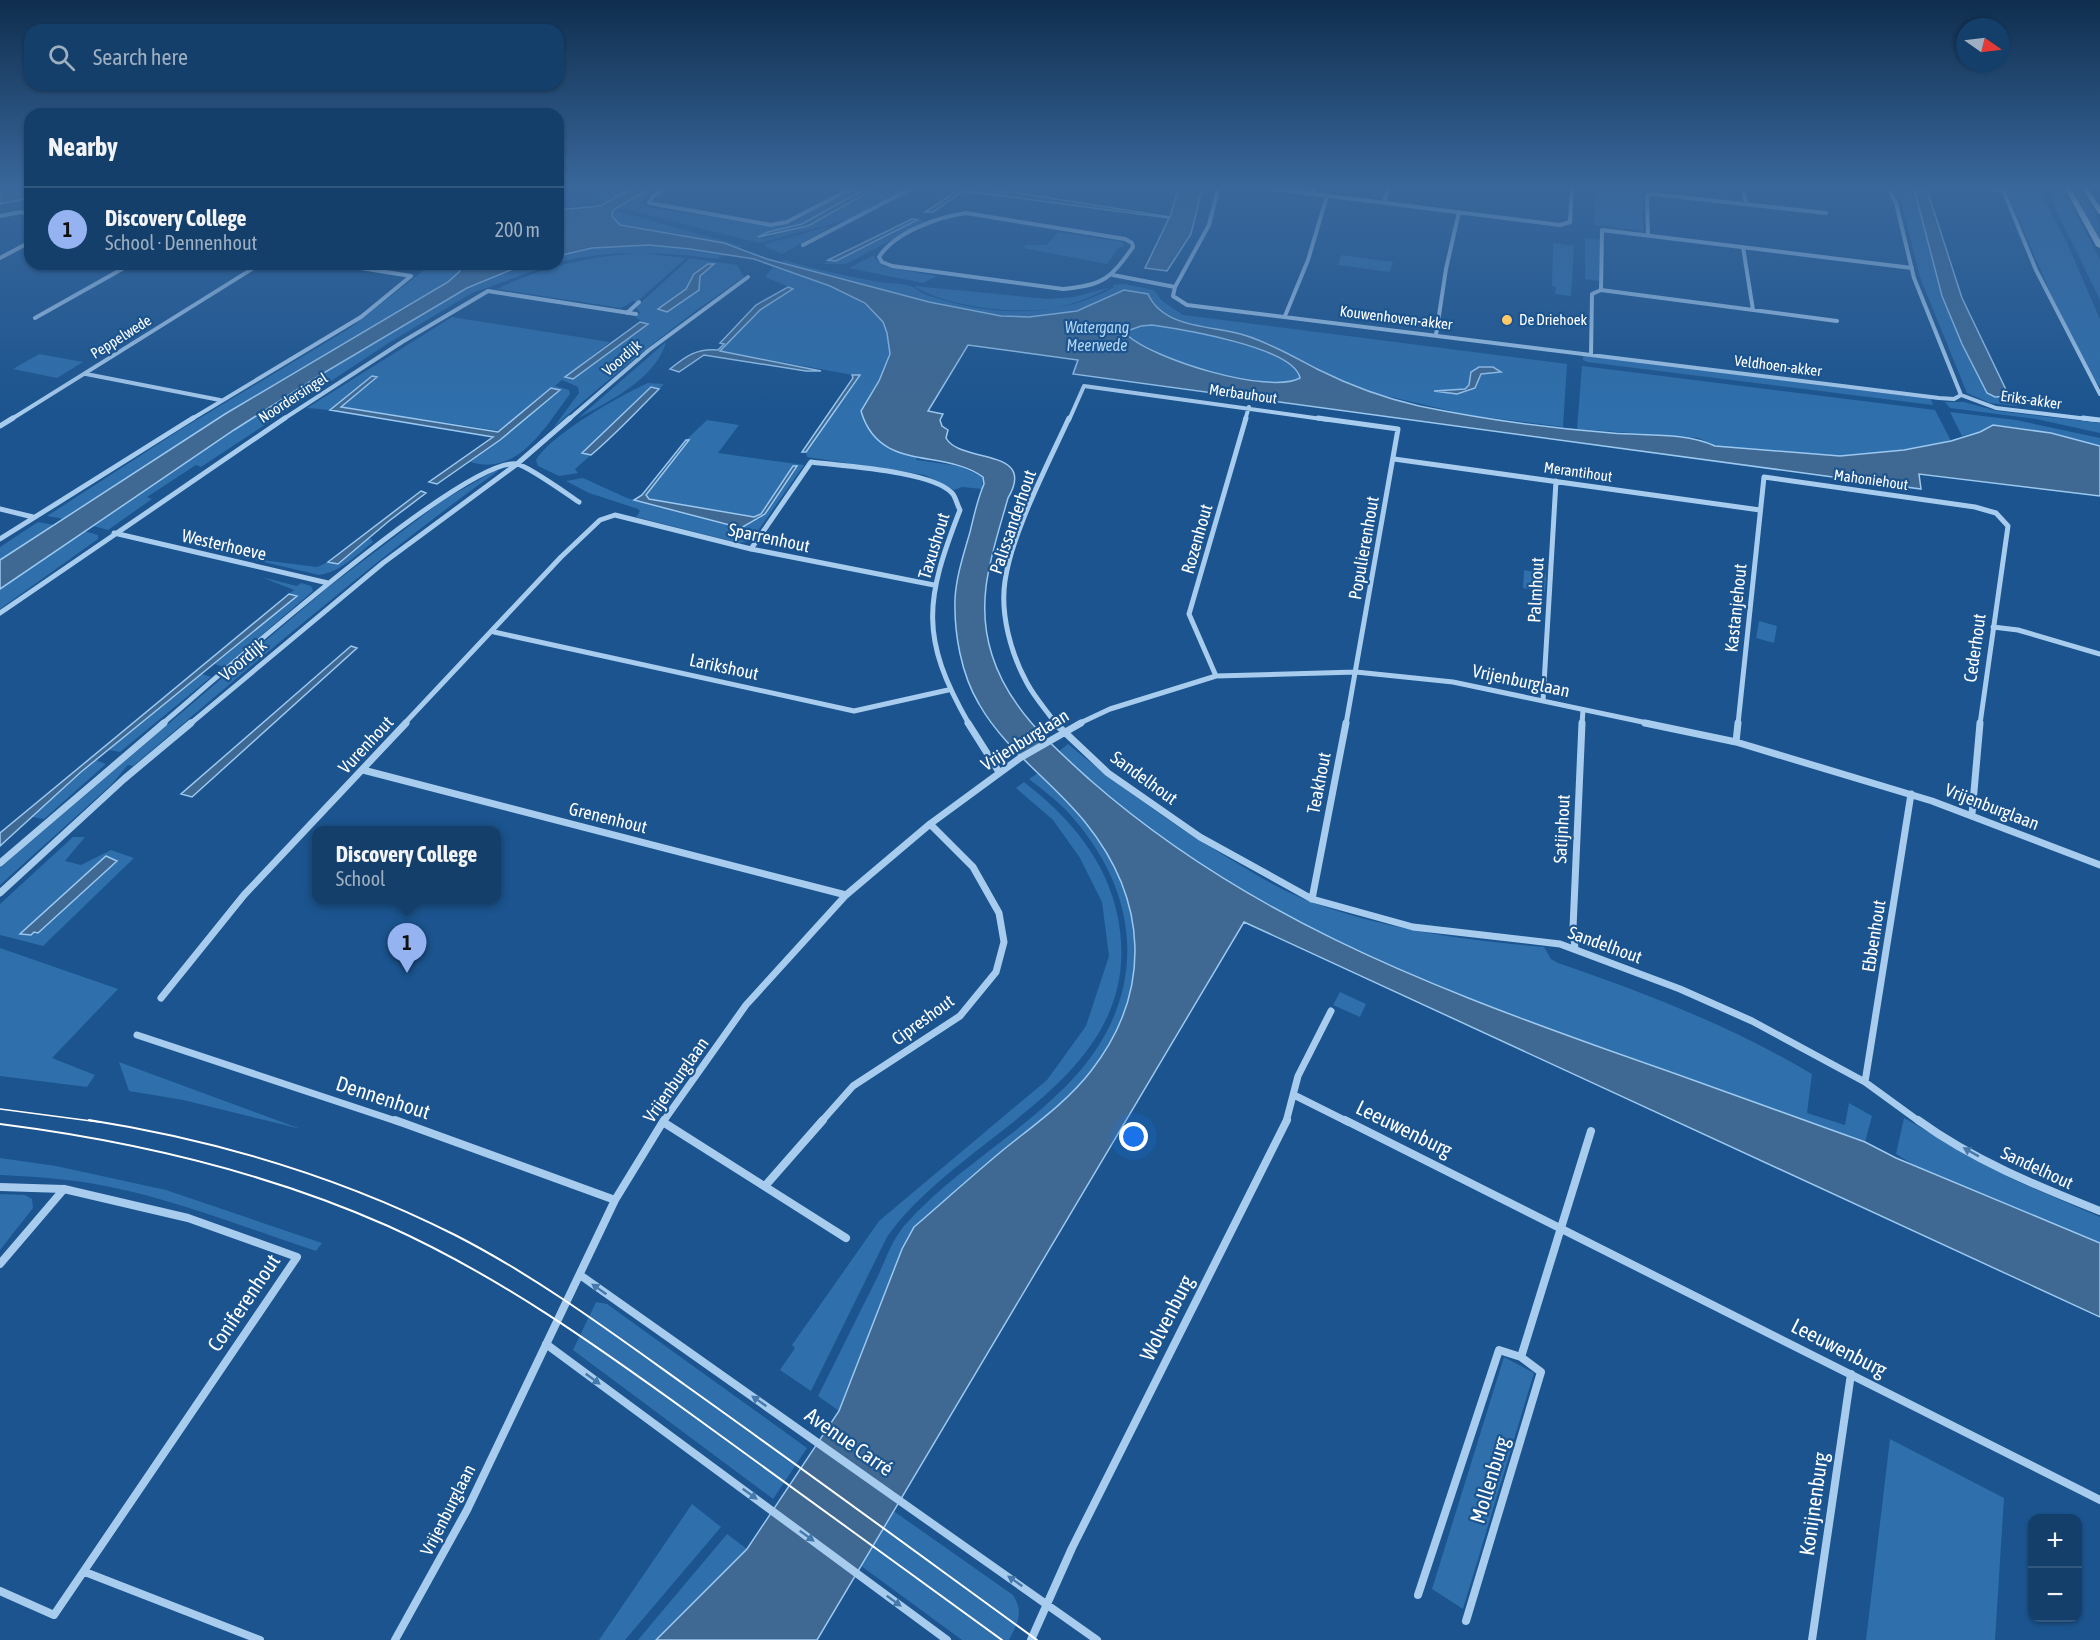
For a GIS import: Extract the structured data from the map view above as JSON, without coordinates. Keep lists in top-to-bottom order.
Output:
{
  "streets": {
    "street": [
      "Kouwenhoven-akker",
      "Peppelwede",
      "Voordijk",
      "Veldhoen-akker",
      "Merbauhout",
      "Noordersingel",
      "Eriks-akker",
      "Merantihout",
      "Mahoniehout",
      "Palissanderhout",
      "Sparrenhout",
      "Rozenhout",
      "Westerhoeve",
      "Taxushout",
      "Populierenhout",
      "Palmhout",
      "Kastanjehout",
      "Cederhout",
      "Larikshout",
      "Vrijenburglaan",
      "Vurenhout",
      "Sandelhout",
      "Teakhout",
      "Grenenhout",
      "Satijnhout",
      "Ebbenhout",
      "Cipreshout",
      "Dennenhout",
      "Leeuwenburg",
      "Coniferenhout",
      "Wolvenburg",
      "Avenue Carré",
      "Mollenburg",
      "Konijnenburg"
    ]
  },
  "crossings": [
    ["Kouwenhoven-akker", "Veldhoen-akker"],
    ["Peppelwede", "Noordersingel"],
    ["Voordijk", "Westerhoeve"],
    ["Veldhoen-akker", "Eriks-akker"],
    ["Merbauhout", "Palissanderhout"],
    ["Merbauhout", "Rozenhout"],
    ["Merbauhout", "Populierenhout"],
    ["Noordersingel", "Westerhoeve"],
    ["Merantihout", "Populierenhout"],
    ["Merantihout", "Palmhout"],
    ["Merantihout", "Kastanjehout"],
    ["Mahoniehout", "Kastanjehout"],
    ["Mahoniehout", "Cederhout"],
    ["Palissanderhout", "Vrijenburglaan"],
    ["Palissanderhout", "Sandelhout"],
    ["Sparrenhout", "Taxushout"],
    ["Sparrenhout", "Vurenhout"],
    ["Rozenhout", "Vrijenburglaan"],
    ["Taxushout", "Larikshout"],
    ["Taxushout", "Vrijenburglaan"],
    ["Populierenhout", "Vrijenburglaan"],
    ["Populierenhout", "Teakhout"],
    ["Palmhout", "Vrijenburglaan"],
    ["Kastanjehout", "Vrijenburglaan"],
    ["Cederhout", "Vrijenburglaan"],
    ["Larikshout", "Vurenhout"],
    ["Vrijenburglaan", "Sandelhout"],
    ["Vrijenburglaan", "Teakhout"],
    ["Vrijenburglaan", "Grenenhout"],
    ["Vrijenburglaan", "Satijnhout"],
    ["Vrijenburglaan", "Ebbenhout"],
    ["Vrijenburglaan", "Cipreshout"],
    ["Vrijenburglaan", "Dennenhout"],
    ["Vrijenburglaan", "Avenue Carré"],
    ["Vurenhout", "Grenenhout"],
    ["Sandelhout", "Teakhout"],
    ["Sandelhout", "Satijnhout"],
    ["Sandelhout", "Ebbenhout"],
    ["Leeuwenburg", "Wolvenburg"],
    ["Leeuwenburg", "Konijnenburg"],
    ["Wolvenburg", "Avenue Carré"]
  ],
  "one_way": ["Avenue Carré"],
  "water": ["Watergang Meerwede"],
  "places": ["De Driehoek"],
  "north": "right",
  "page": {
    "search": "Search here",
    "heading": "Nearby",
    "list": [
      {
        "mark": "1",
        "name": "Discovery College",
        "note": "School · Dennenhout",
        "value": "200 m"
      }
    ],
    "popup": ["Discovery College", "School"],
    "pins": "1",
    "map_buttons": ["+", "−"]
  }
}
